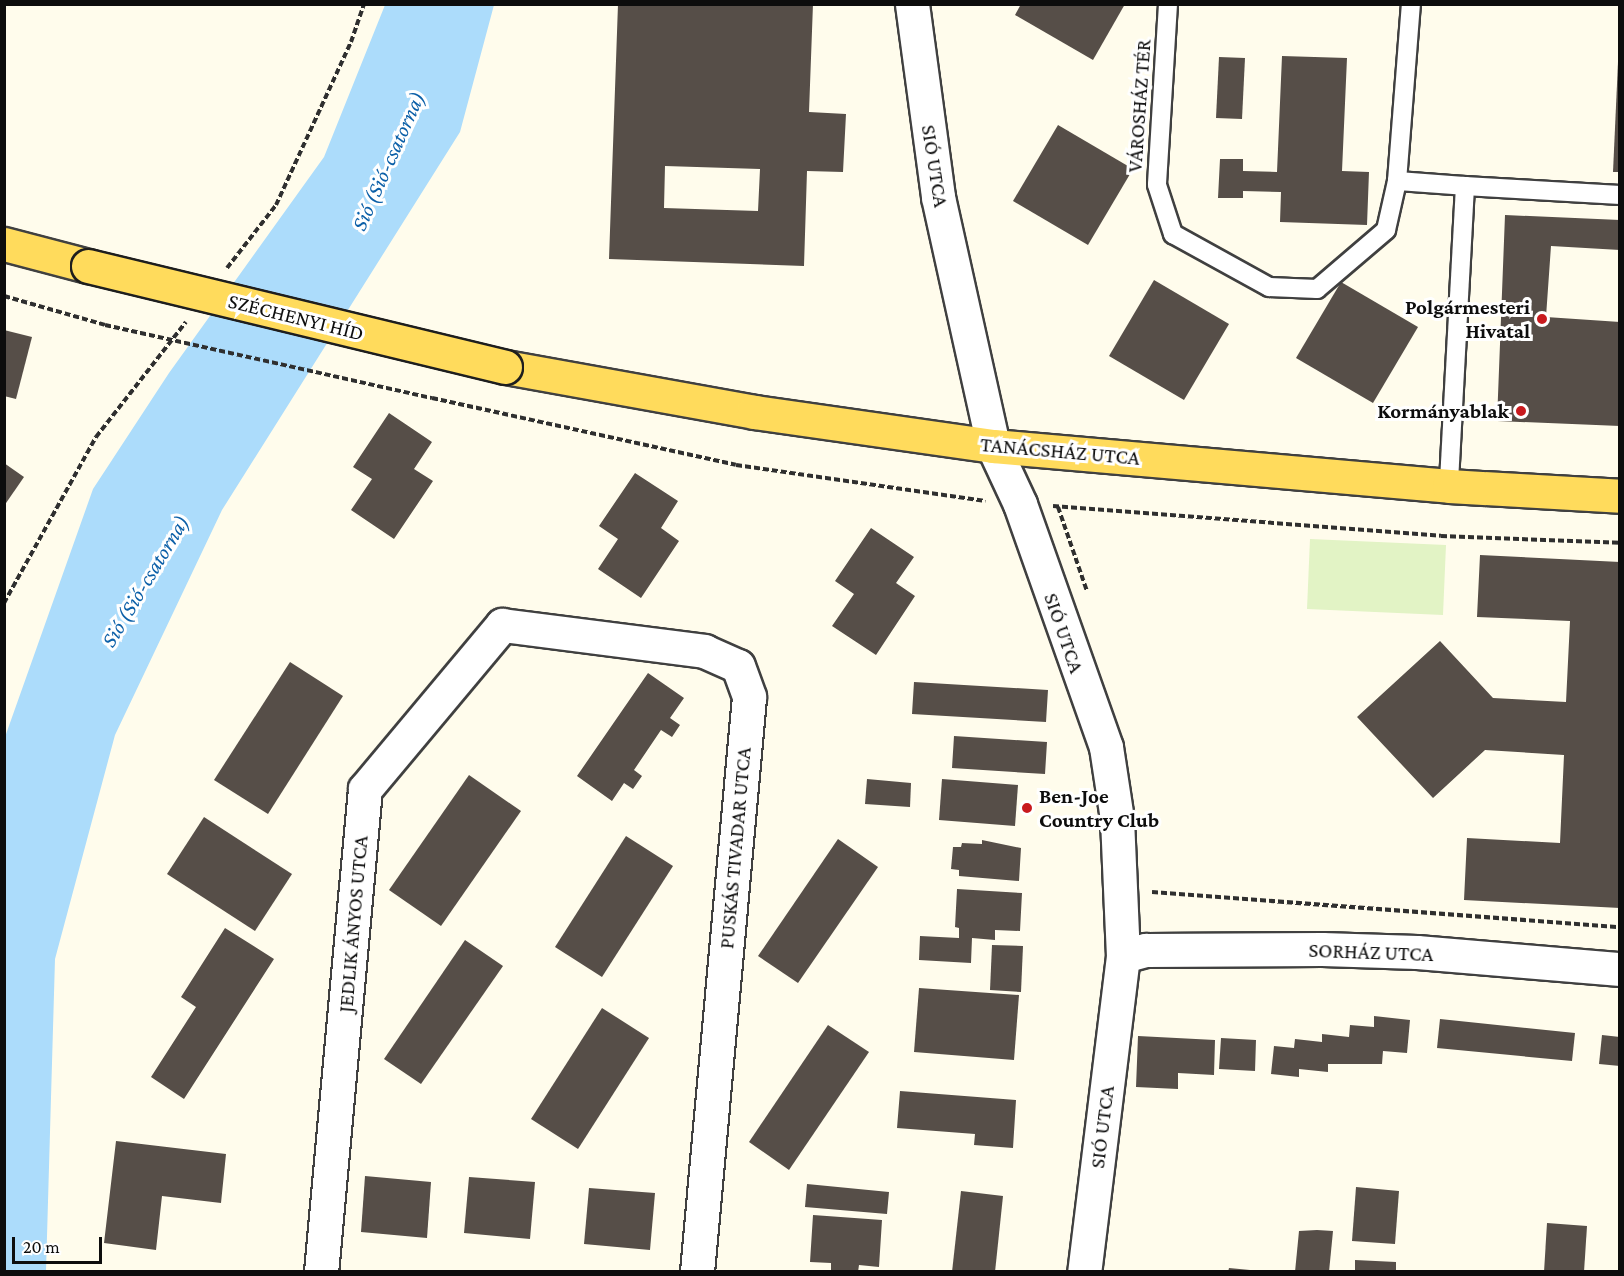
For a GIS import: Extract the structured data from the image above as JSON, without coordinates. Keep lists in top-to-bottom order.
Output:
{
  "streets": {
    "main road": ["SZÉCHENYI HÍD", "TANÁCSHÁZ UTCA"],
    "street": [
      "SIÓ UTCA",
      "PUSKÁS TIVADAR UTCA",
      "JEDLIK ÁNYOS UTCA",
      "SORHÁZ UTCA"
    ],
    "lane": ["VÁROSHÁZ TÉR"]
  },
  "crossings": [
    ["SIÓ UTCA", "TANÁCSHÁZ UTCA"],
    ["SIÓ UTCA", "SORHÁZ UTCA"],
    ["SZÉCHENYI HÍD", "TANÁCSHÁZ UTCA"],
    ["PUSKÁS TIVADAR UTCA", "JEDLIK ÁNYOS UTCA"]
  ],
  "water": ["Sió (Sió-csatorna)"],
  "places": ["Polgármesteri Hivatal", "Kormányablak", "Ben-Joe Country Club"],
  "scale_bar": "20 m"
}
